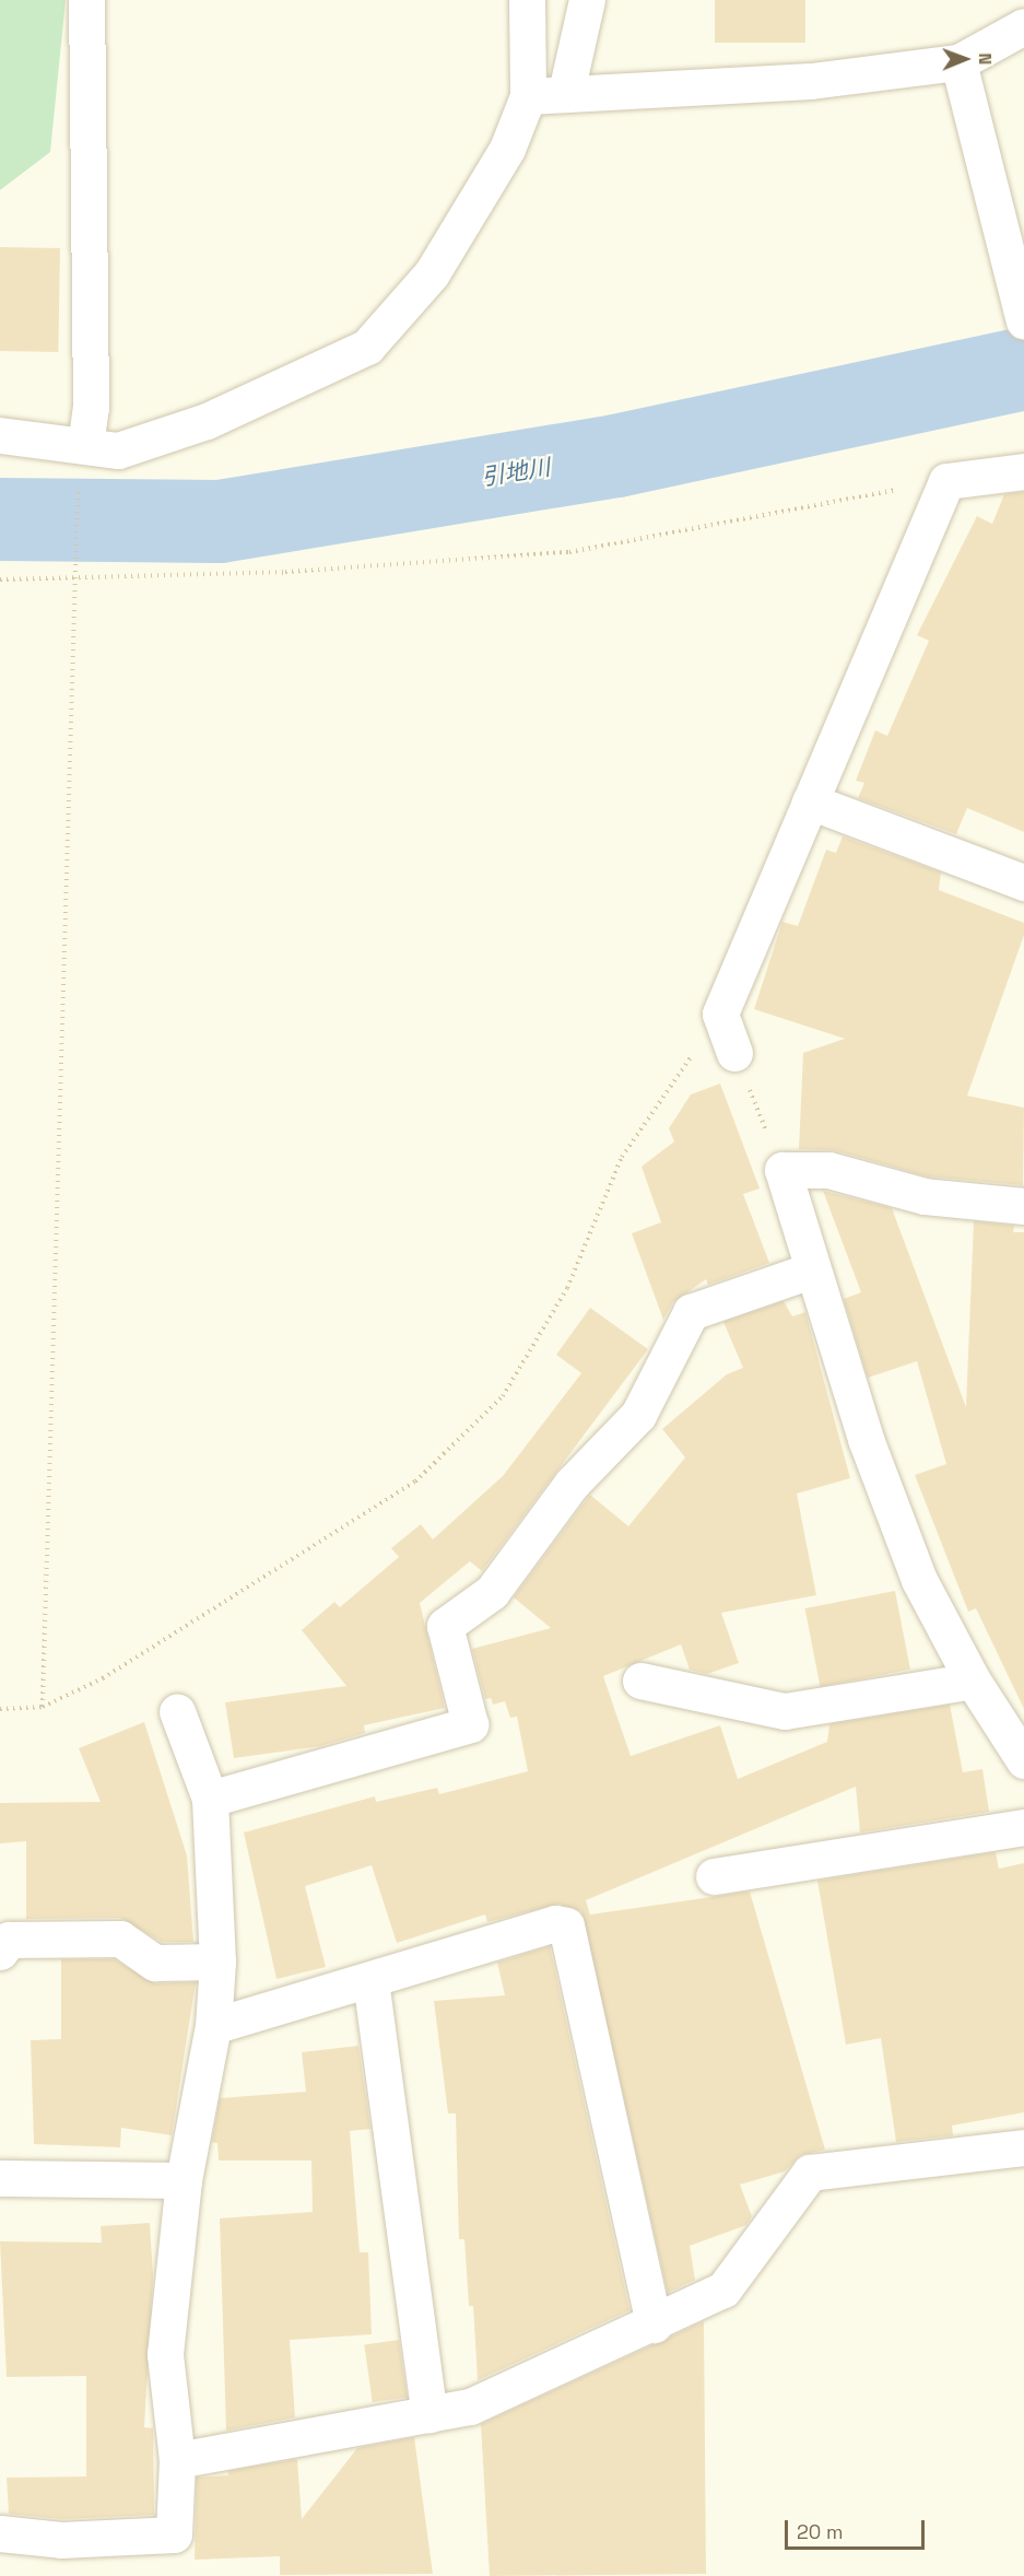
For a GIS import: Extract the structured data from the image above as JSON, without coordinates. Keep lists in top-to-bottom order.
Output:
{
  "water": ["引地川"],
  "scale_bar": "20 m",
  "north": "right"
}
